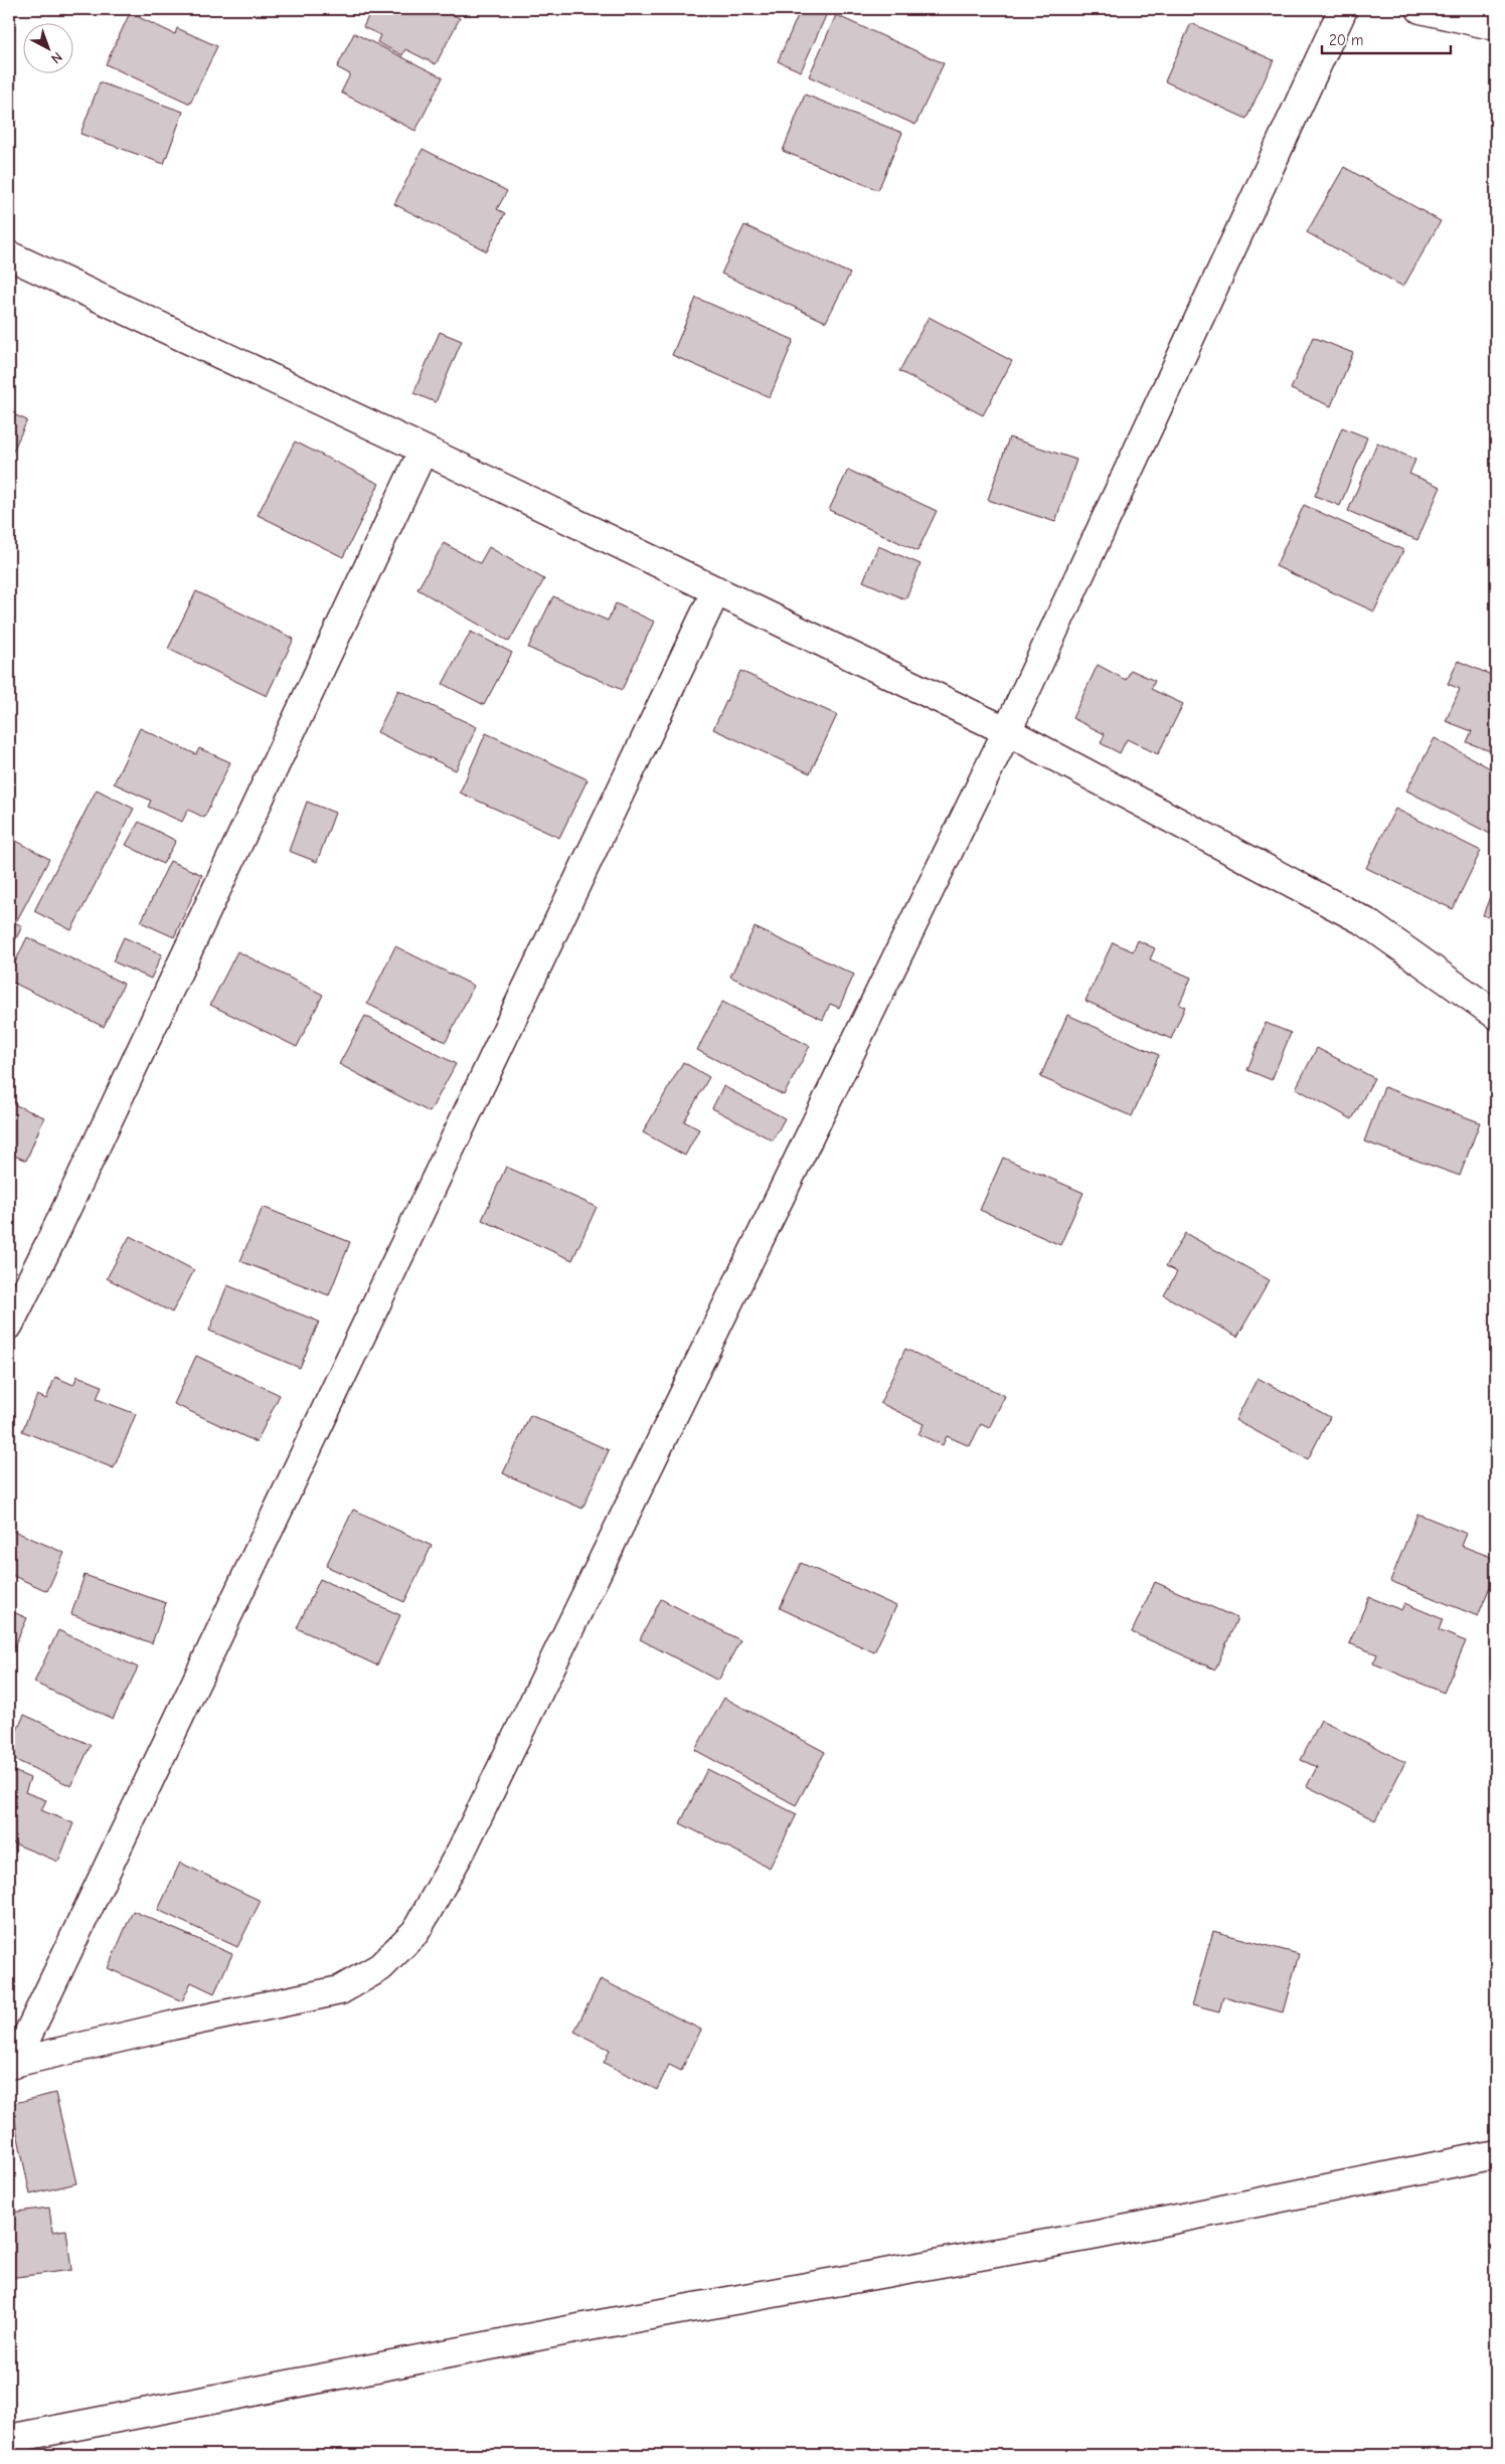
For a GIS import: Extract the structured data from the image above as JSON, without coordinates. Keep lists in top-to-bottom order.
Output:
{
  "scale_bar": "20 m",
  "north": "bottom right"
}
